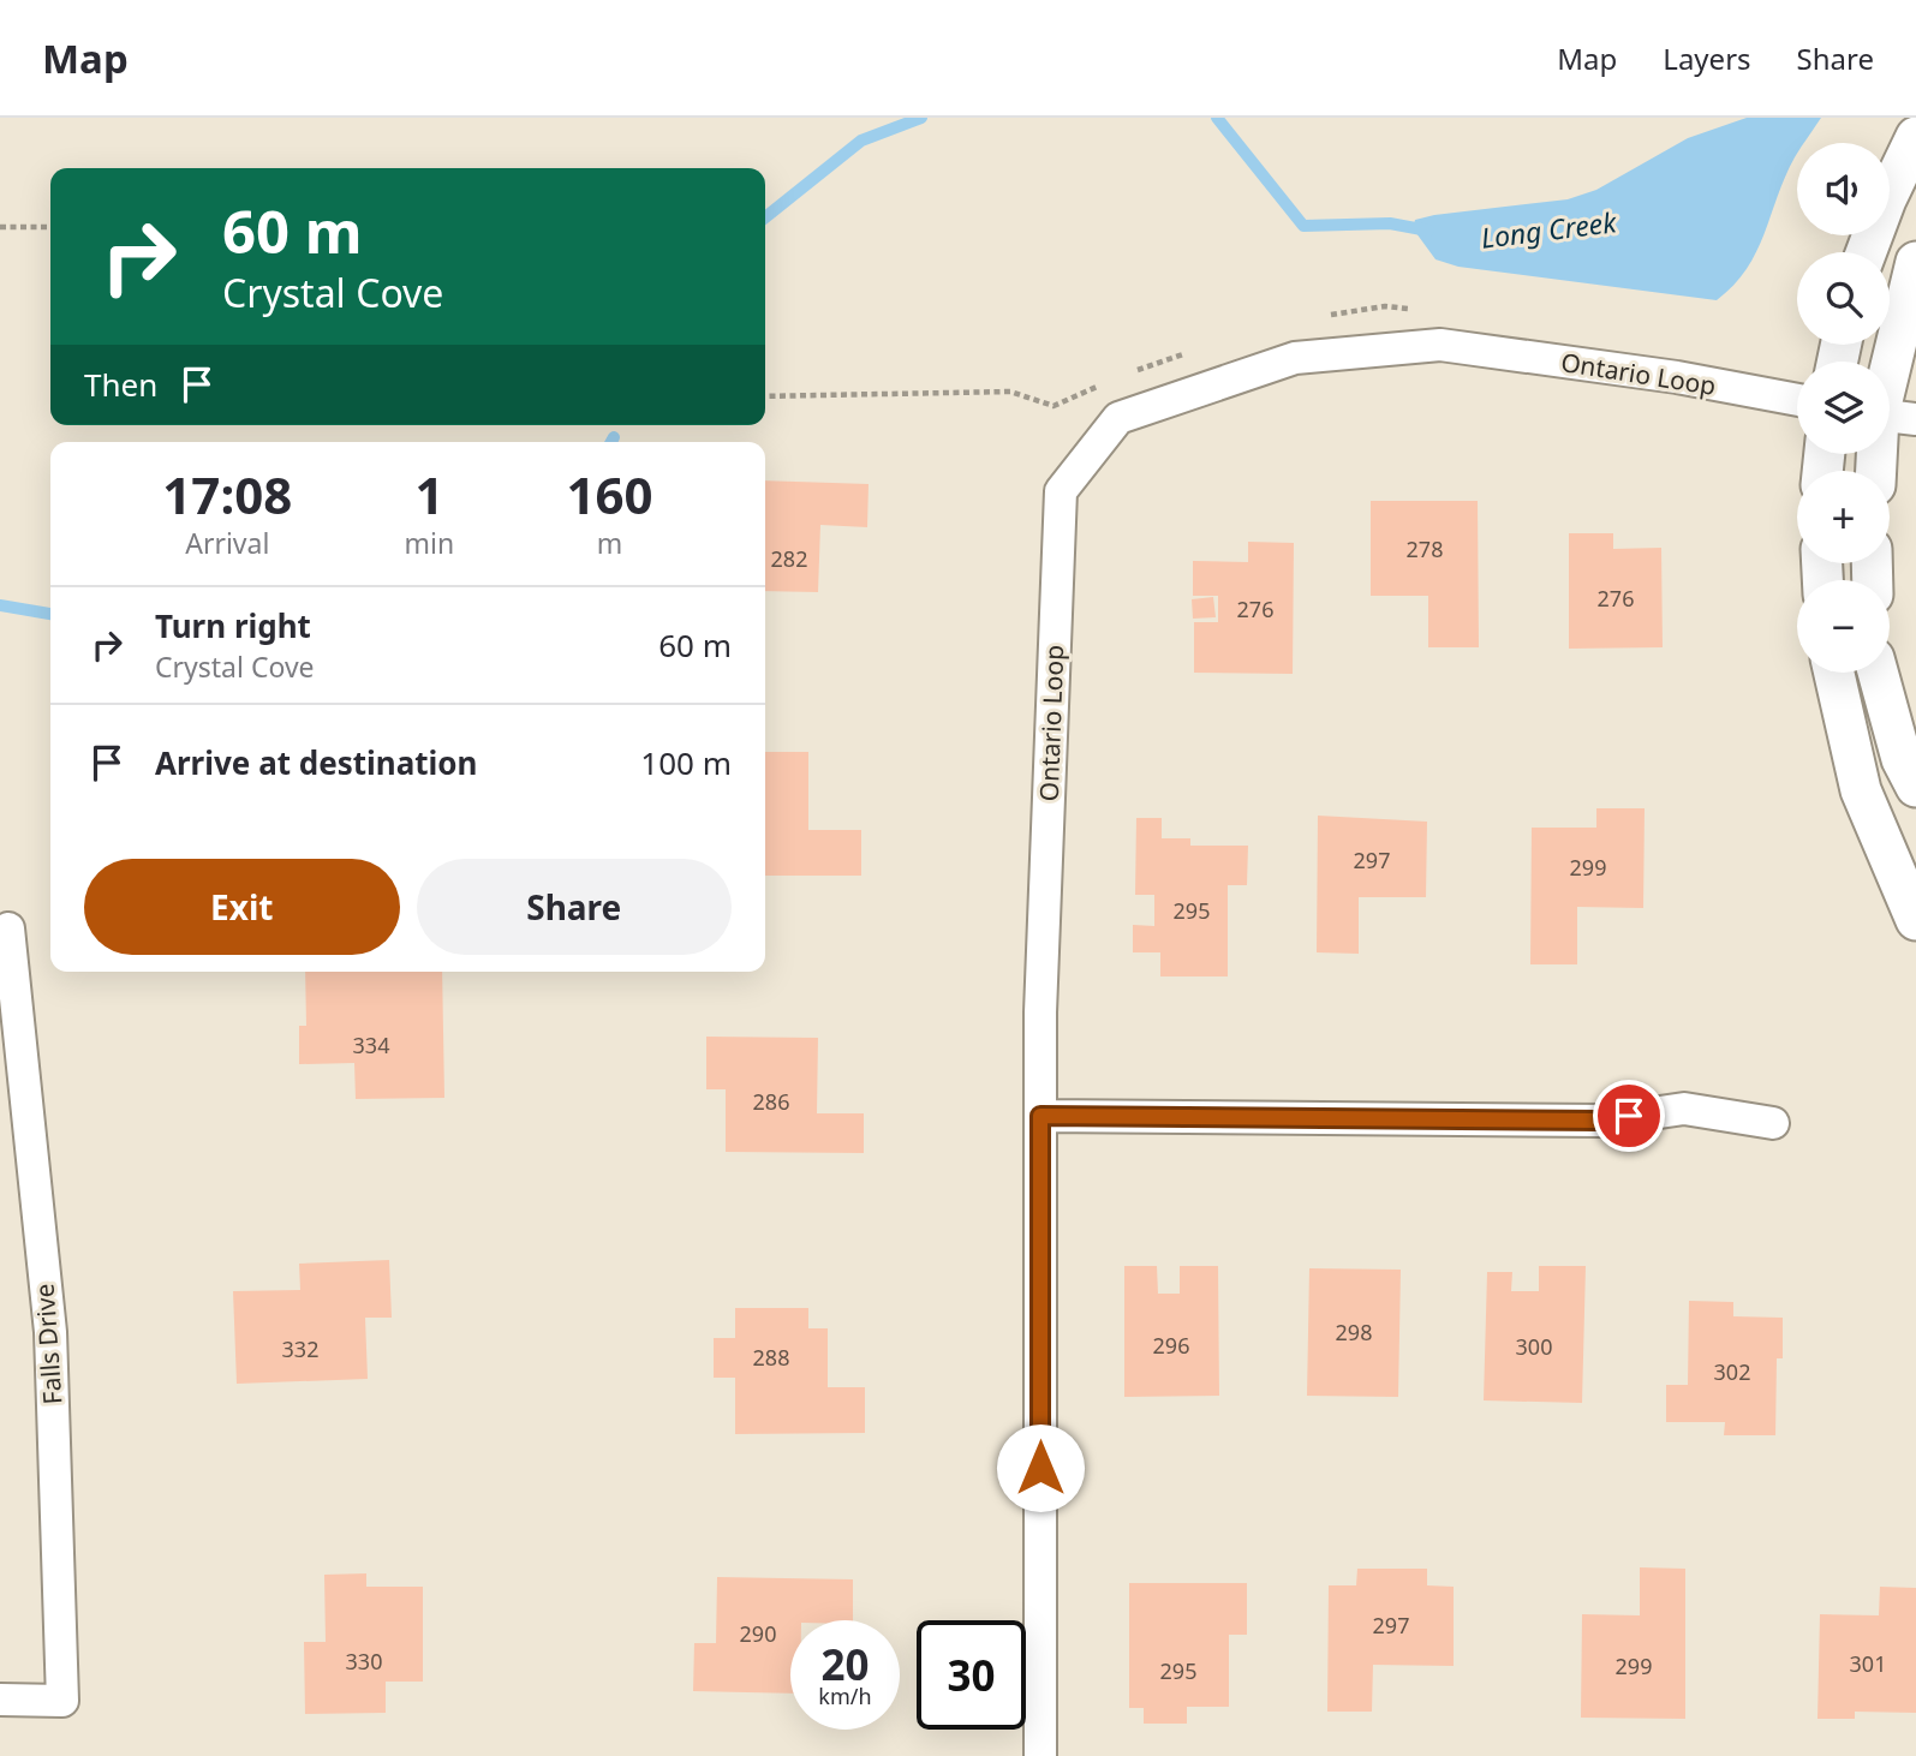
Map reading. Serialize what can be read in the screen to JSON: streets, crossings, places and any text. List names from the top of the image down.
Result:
{
  "streets": {
    "street": ["Ontario Loop", "Falls Drive"]
  },
  "water": ["Long Creek"],
  "house_numbers": [
    "278",
    "282",
    "276",
    "276",
    "297",
    "299",
    "295",
    "334",
    "286",
    "298",
    "296",
    "300",
    "332",
    "288",
    "302",
    "297",
    "290",
    "330",
    "301",
    "299",
    "295"
  ],
  "page": {
    "header": "Map",
    "nav": ["Map", "Layers", "Share"],
    "map_buttons": ["+", "−"],
    "turn": ["60 m", "Crystal Cove"],
    "then": "Then",
    "eta": [
      "17:08",
      "Arrival",
      "1",
      "min",
      "160",
      "m"
    ],
    "list": [
      {
        "name": "Turn right",
        "note": "Crystal Cove",
        "value": "60 m"
      },
      {
        "name": "Arrive at destination",
        "value": "100 m"
      }
    ],
    "buttons": ["Exit", "Share"],
    "speed": "20 km/h",
    "limit": "30"
  }
}
